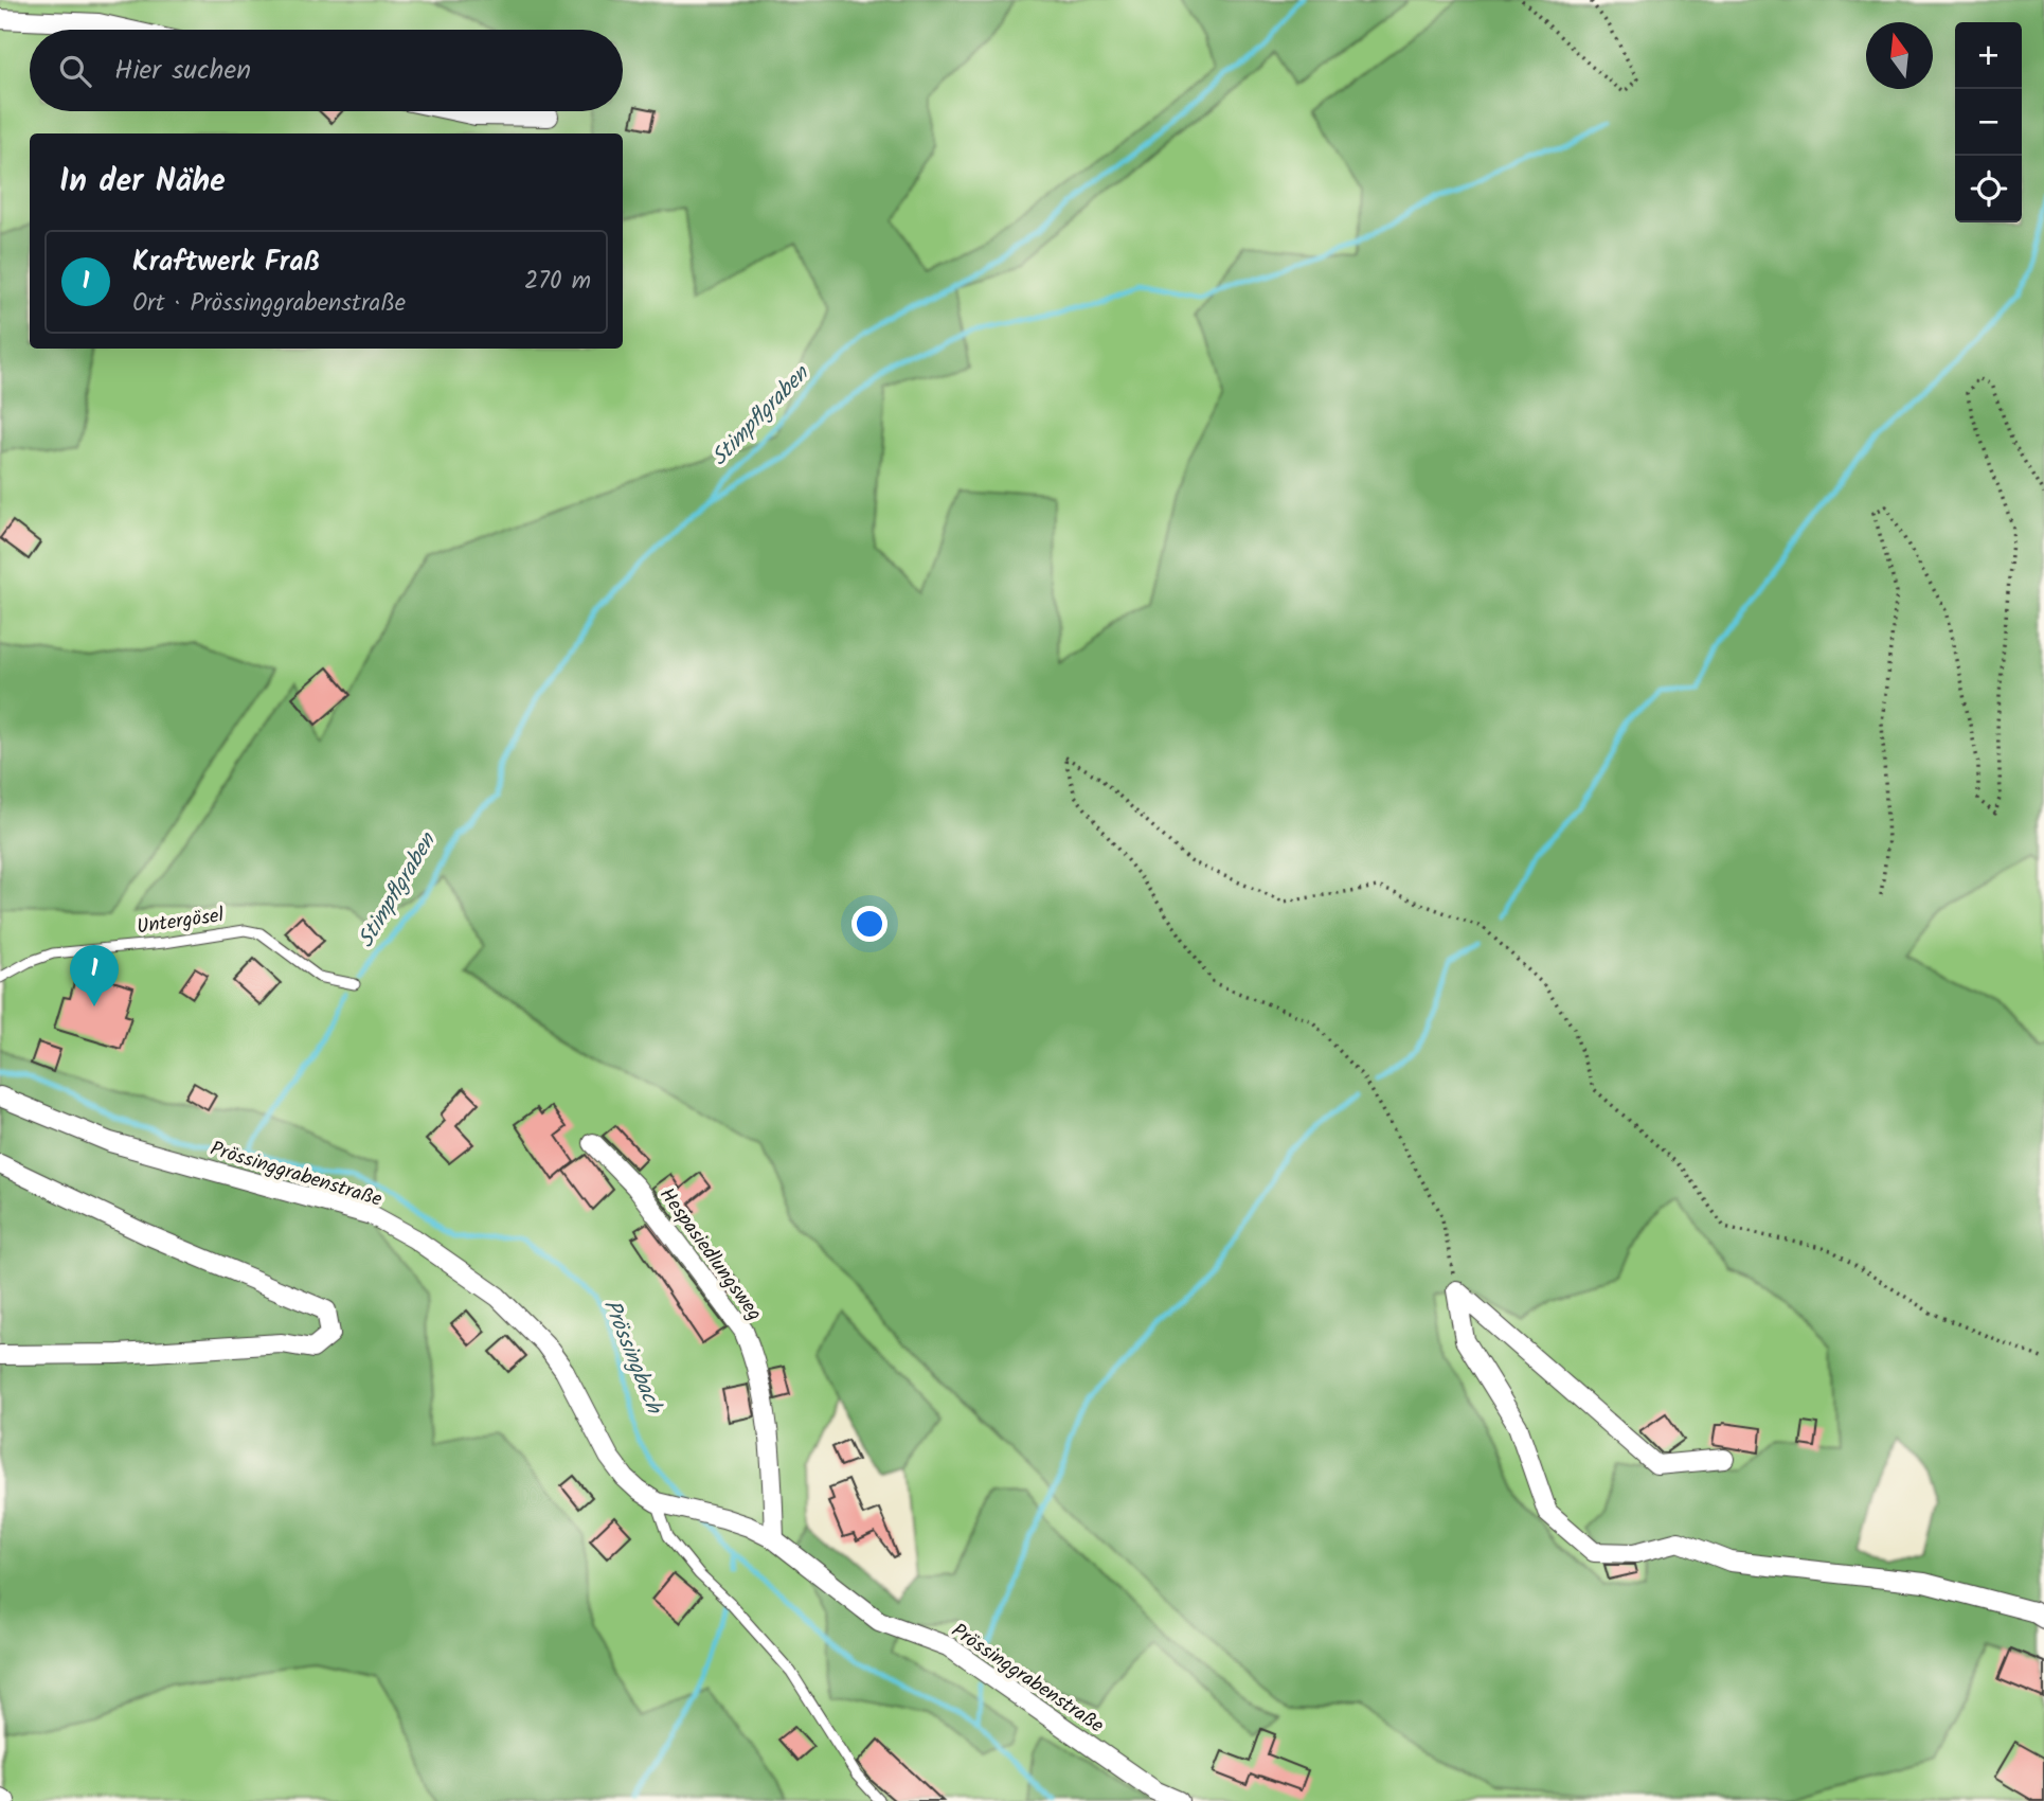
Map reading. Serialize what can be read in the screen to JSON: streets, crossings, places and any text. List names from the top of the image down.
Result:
{
  "streets": {
    "street": ["Prössinggrabenstraße", "Hespasiedlungsweg"],
    "lane": ["Untergösel"]
  },
  "crossings": [
    ["Prössinggrabenstraße", "Hespasiedlungsweg"]
  ],
  "water": ["Stimpflgraben", "Prössingbach"],
  "north": "top",
  "page": {
    "map_buttons": ["+", "−"],
    "search": "Hier suchen",
    "heading": "In der Nähe",
    "list": [
      {
        "mark": "1",
        "name": "Kraftwerk Fraß",
        "note": "Ort · Prössinggrabenstraße",
        "value": "270 m"
      }
    ],
    "pins": "1"
  }
}
